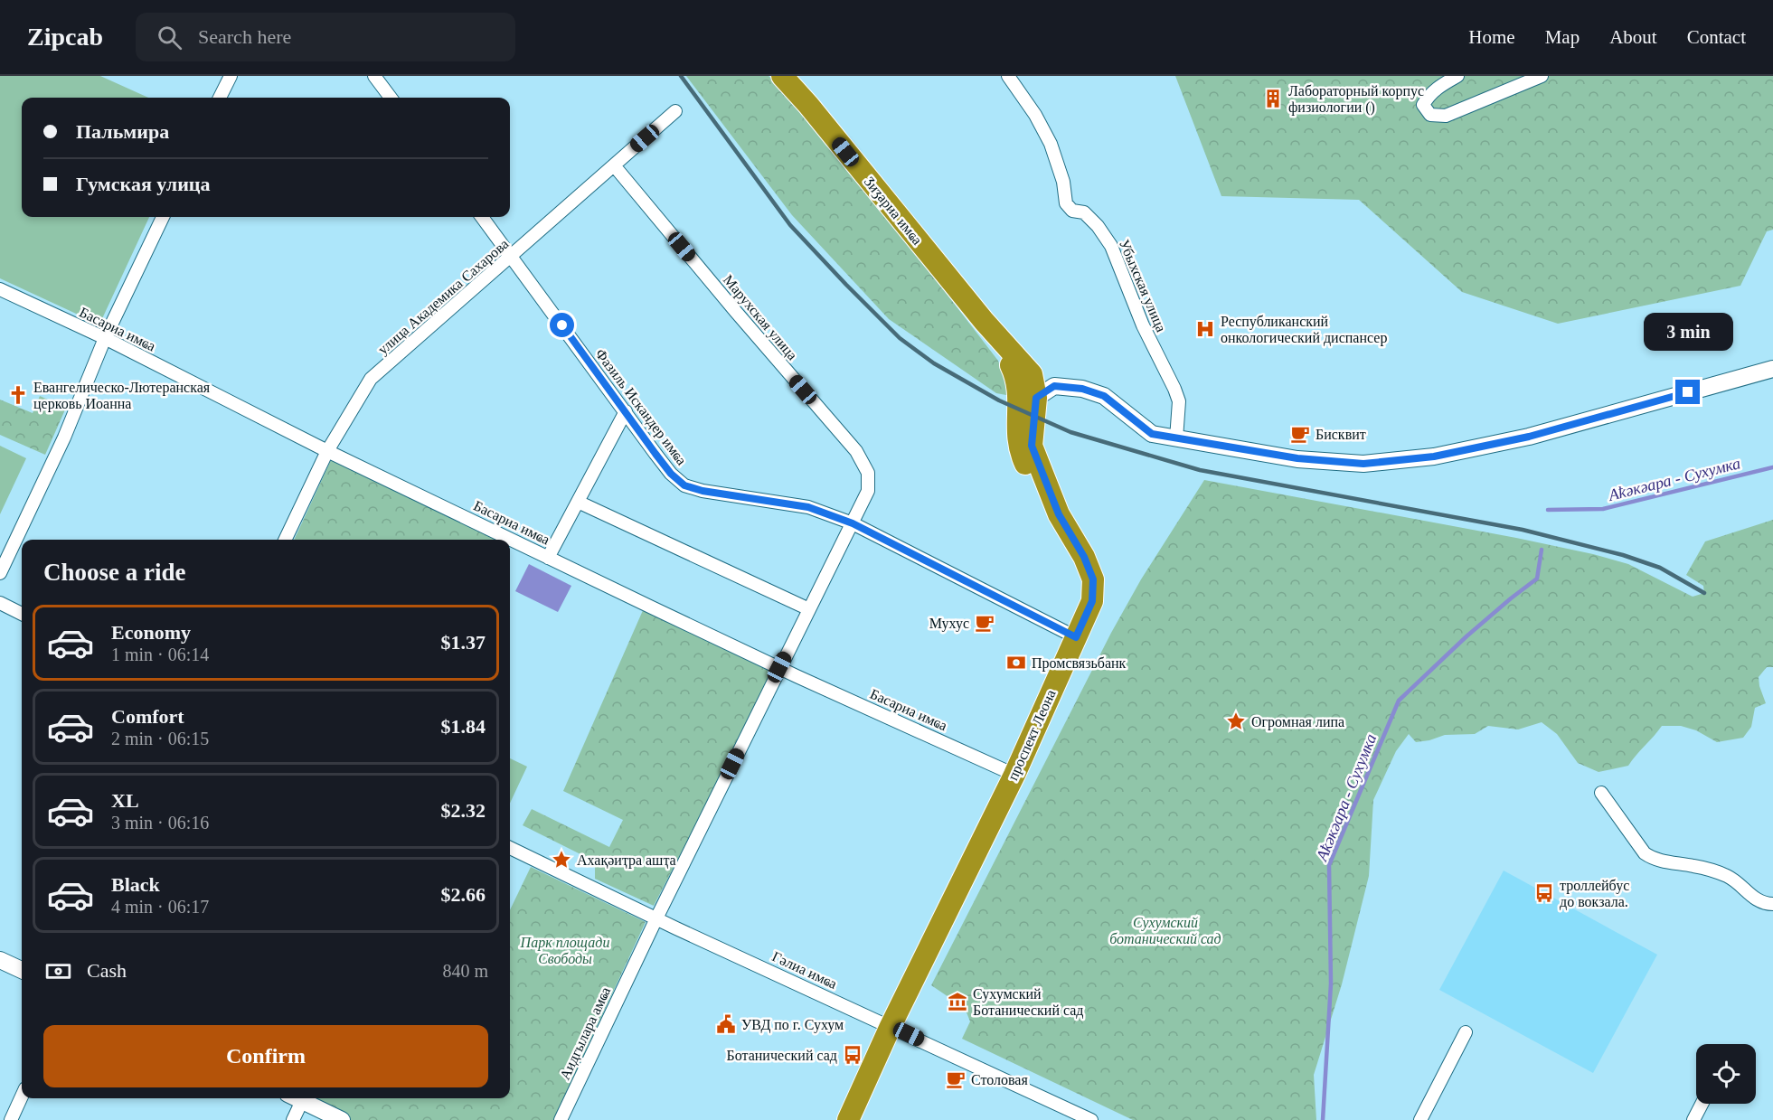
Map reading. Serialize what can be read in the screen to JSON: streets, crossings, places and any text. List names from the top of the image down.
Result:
{
  "streets": {
    "highway": ["Ӡиӡариа имҩа", "проспект Леона"],
    "street": [
      "Убыхская улица",
      "улица Академика Сахарова",
      "Марухская улица",
      "Басариа имҩа",
      "Фазиль Искандер имҩа",
      "Гәлиа имҩа",
      "Аидгылара амҩа"
    ]
  },
  "crossings": [
    ["улица Академика Сахарова", "Марухская улица"],
    ["улица Академика Сахарова", "Басариа имҩа"],
    ["улица Академика Сахарова", "Фазиль Искандер имҩа"],
    ["Марухская улица", "Фазиль Искандер имҩа"],
    ["Марухская улица", "Аидгылара амҩа"],
    ["Басариа имҩа", "проспект Леона"],
    ["Басариа имҩа", "Аидгылара амҩа"],
    ["Фазиль Искандер имҩа", "проспект Леона"],
    ["проспект Леона", "Гәлиа имҩа"],
    ["Гәлиа имҩа", "Аидгылара амҩа"]
  ],
  "water": ["Аҟәкәара - Сухумка"],
  "parks": ["Сухумский ботанический сад", "Парк площади Свободы"],
  "places": {
    "building": ["Лабораторный корпус физиологии ()"],
    "hospital": ["Республиканский онкологический диспансер"],
    "church": ["Евангелическо-Лютеранская церковь Иоанна"],
    "cafe": ["Бисквит", "Мухус", "Столовая"],
    "bank": ["Промсвязьбанк"],
    "place": ["Огромная липа", "Ахақәиҭра ашҭа"],
    "bus stop": ["троллейбус до вокзала.", "Ботанический сад"],
    "museum": ["Сухумский Ботанический сад"],
    "public building": ["УВД по г. Сухум"]
  },
  "page": {
    "header": "Zipcab",
    "search": "Search here",
    "nav": [
      "Home",
      "Map",
      "About",
      "Contact"
    ],
    "banner": ["Пальмира", "Гумская улица"],
    "bubble": "3 min",
    "heading": "Choose a ride",
    "list": [
      {
        "name": "Economy",
        "note": "1 min · 06:14",
        "value": "$1.37"
      },
      {
        "name": "Comfort",
        "note": "2 min · 06:15",
        "value": "$1.84"
      },
      {
        "name": "XL",
        "note": "3 min · 06:16",
        "value": "$2.32"
      },
      {
        "name": "Black",
        "note": "4 min · 06:17",
        "value": "$2.66"
      }
    ],
    "pay": ["Cash", "840 m"],
    "buttons": "Confirm"
  }
}
